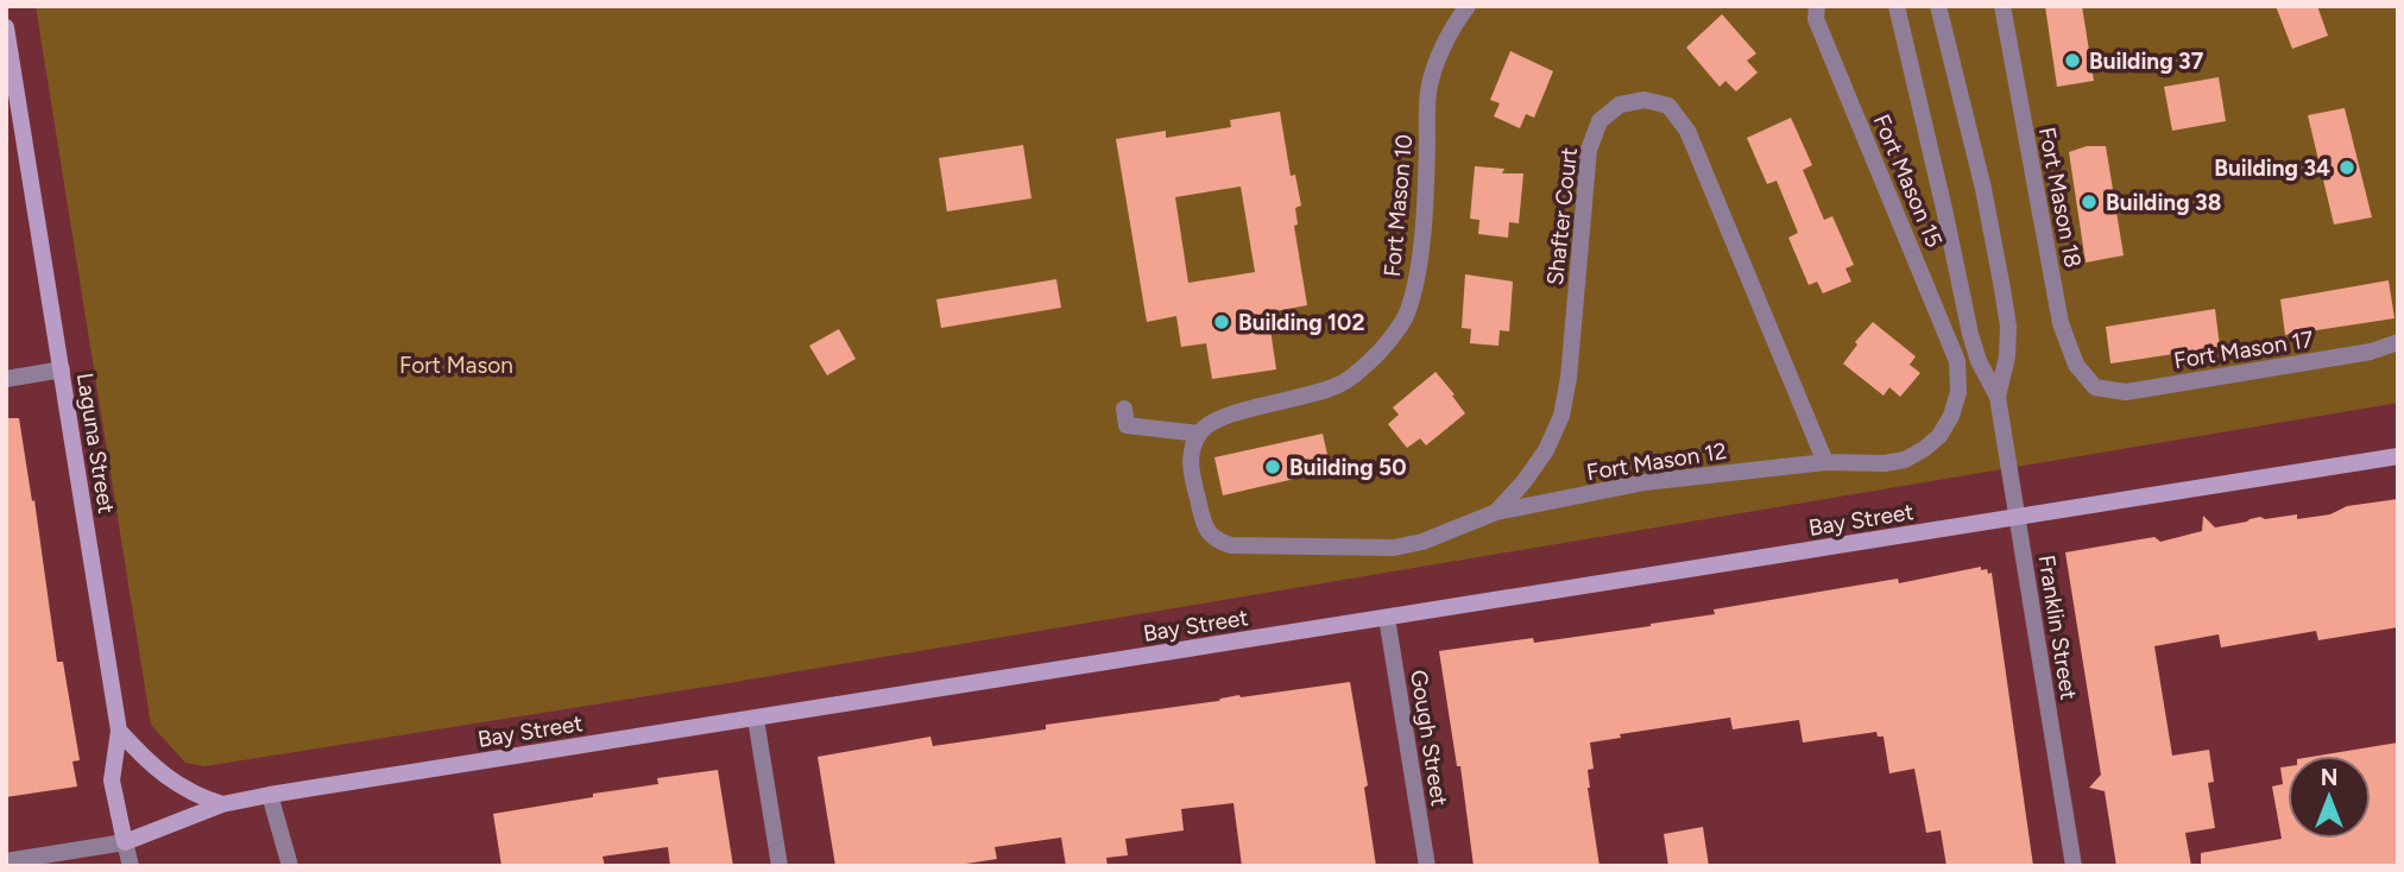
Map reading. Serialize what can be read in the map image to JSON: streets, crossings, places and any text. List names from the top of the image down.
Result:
{
  "streets": {
    "main road": ["Laguna Street", "Bay Street"],
    "street": [
      "Fort Mason 15",
      "Fort Mason 18",
      "Fort Mason 10",
      "Shafter Court",
      "Fort Mason 17",
      "Fort Mason 12",
      "Franklin Street",
      "Gough Street"
    ]
  },
  "crossings": [
    ["Fort Mason 15", "Fort Mason 12"],
    ["Fort Mason 18", "Fort Mason 17"],
    ["Shafter Court", "Fort Mason 12"],
    ["Laguna Street", "Bay Street"],
    ["Bay Street", "Franklin Street"],
    ["Bay Street", "Gough Street"]
  ],
  "parks": ["Fort Mason"],
  "places": [
    "Building 37",
    "Building 34",
    "Building 38",
    "Building 102",
    "Building 50"
  ],
  "north": "top"
}
